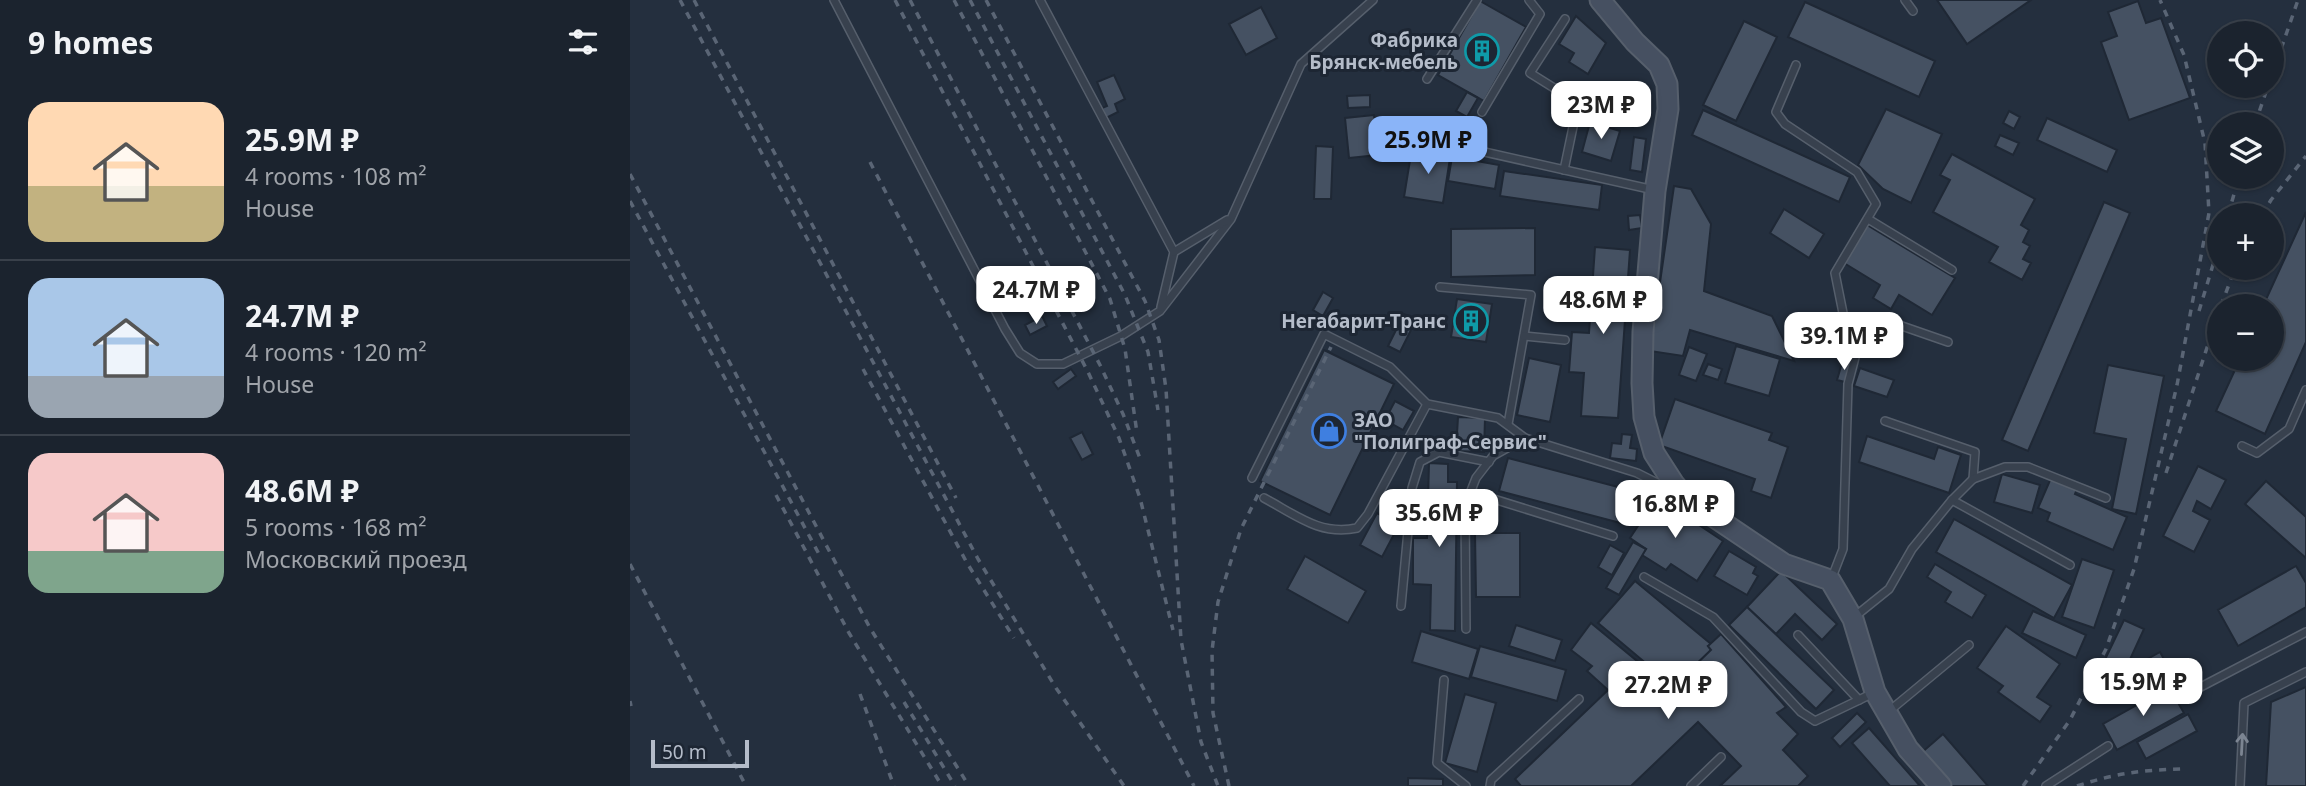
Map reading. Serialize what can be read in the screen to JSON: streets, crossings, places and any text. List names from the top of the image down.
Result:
{
  "places": {
    "building": ["Фабрика Брянск-мебель", "Негабарит-Транс"],
    "shop": ["ЗАО \"Полиграф-Сервис\""]
  },
  "scale_bar": "50 m",
  "page": {
    "heading": "9 homes",
    "map_buttons": ["+", "−"],
    "price": [
      "23M ₽",
      "25.9M ₽",
      "24.7M ₽",
      "48.6M ₽",
      "39.1M ₽",
      "16.8M ₽",
      "35.6M ₽",
      "15.9M ₽",
      "27.2M ₽"
    ],
    "list": [
      {
        "name": "25.9M ₽",
        "note": "4 rooms · 108 m² · House"
      },
      {
        "name": "24.7M ₽",
        "note": "4 rooms · 120 m² · House"
      },
      {
        "name": "48.6M ₽",
        "note": "5 rooms · 168 m² · Московский проезд"
      }
    ],
    "scale": "50 m"
  }
}
